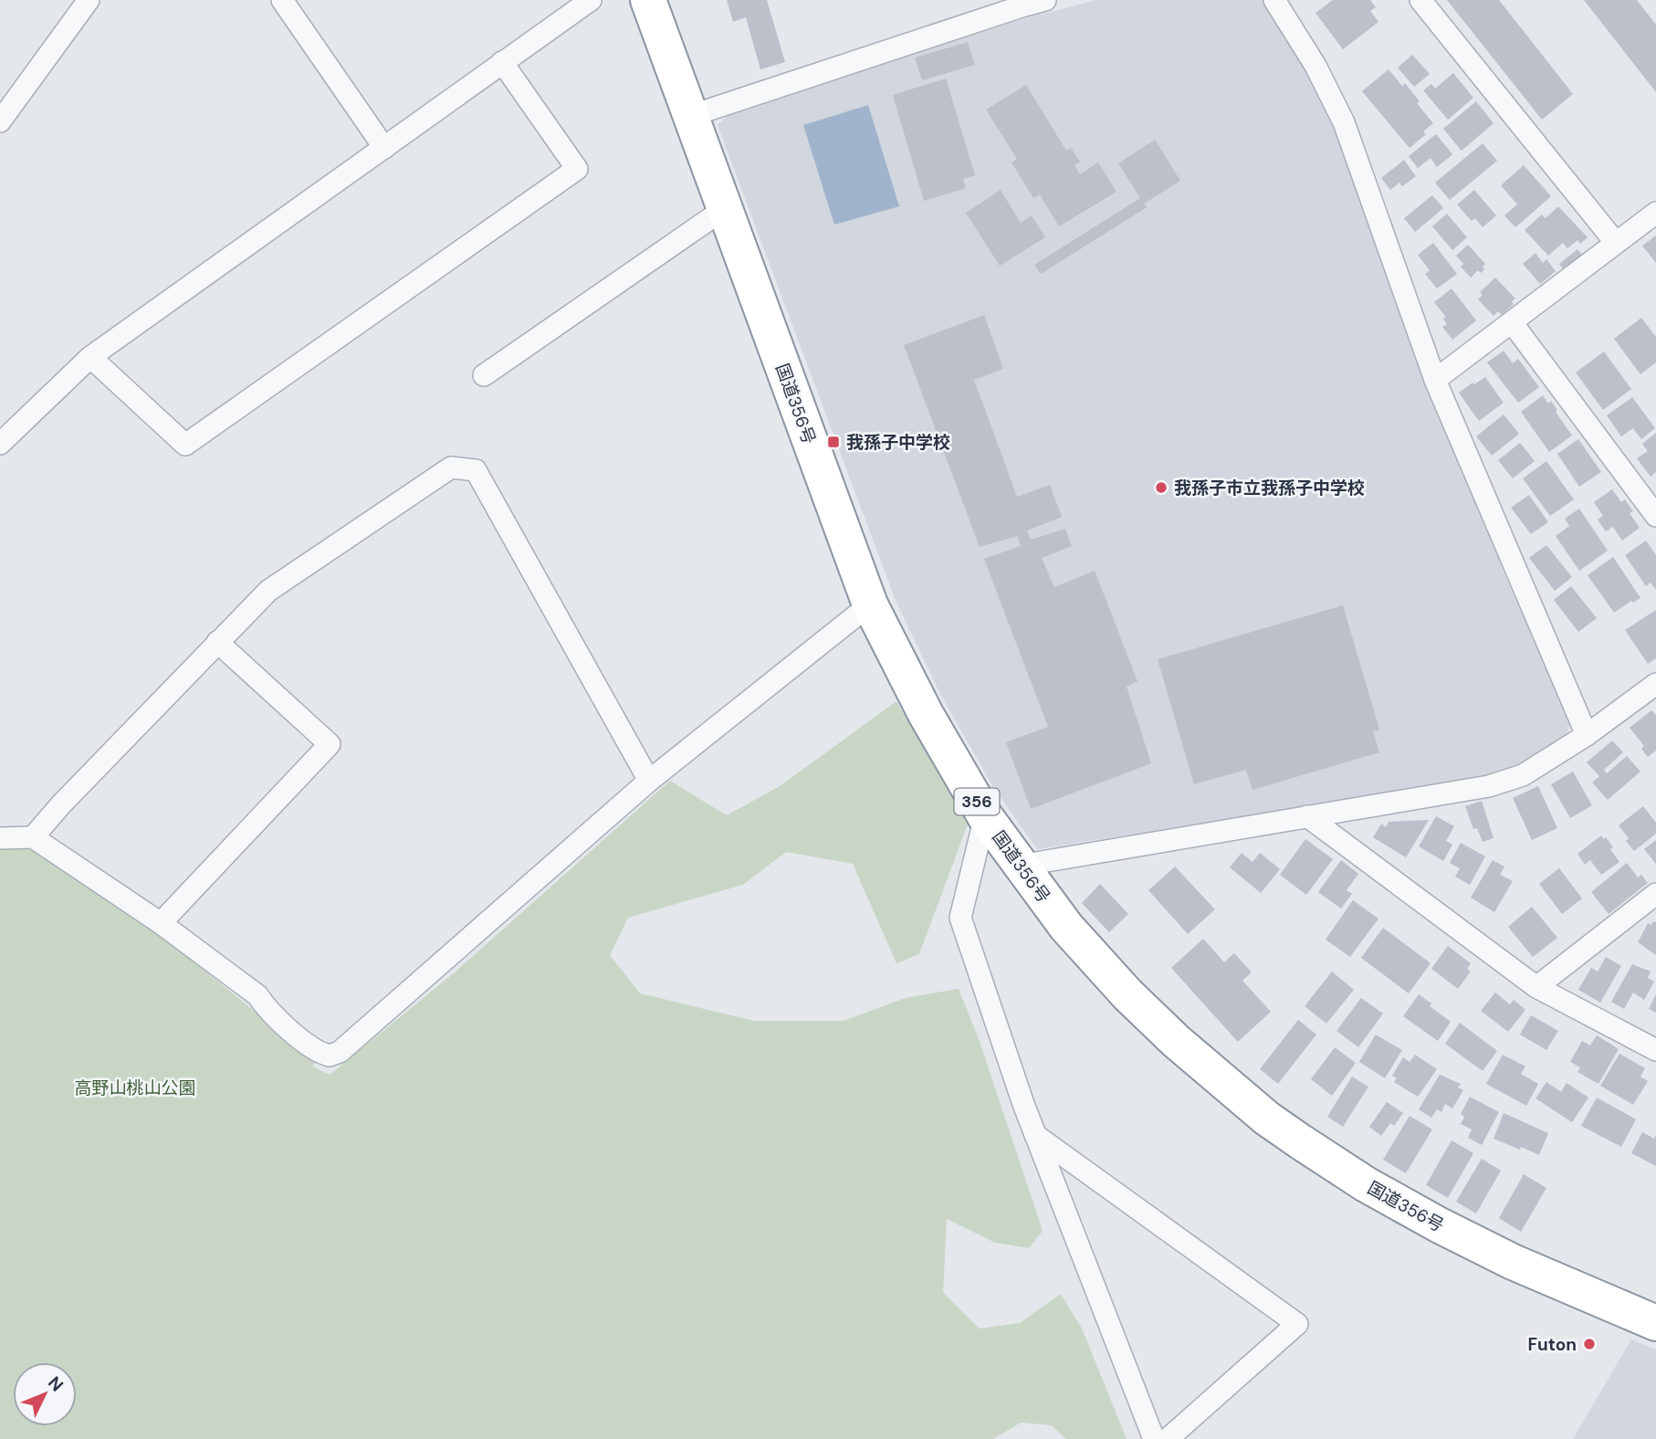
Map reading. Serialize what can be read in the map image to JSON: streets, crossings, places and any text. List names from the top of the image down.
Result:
{
  "streets": {
    "highway": ["国道356号", "356"]
  },
  "parks": ["高野山桃山公園"],
  "places": {
    "transit": ["我孫子中学校"],
    "other": ["我孫子市立我孫子中学校", "Futon"]
  },
  "north": "top right"
}
